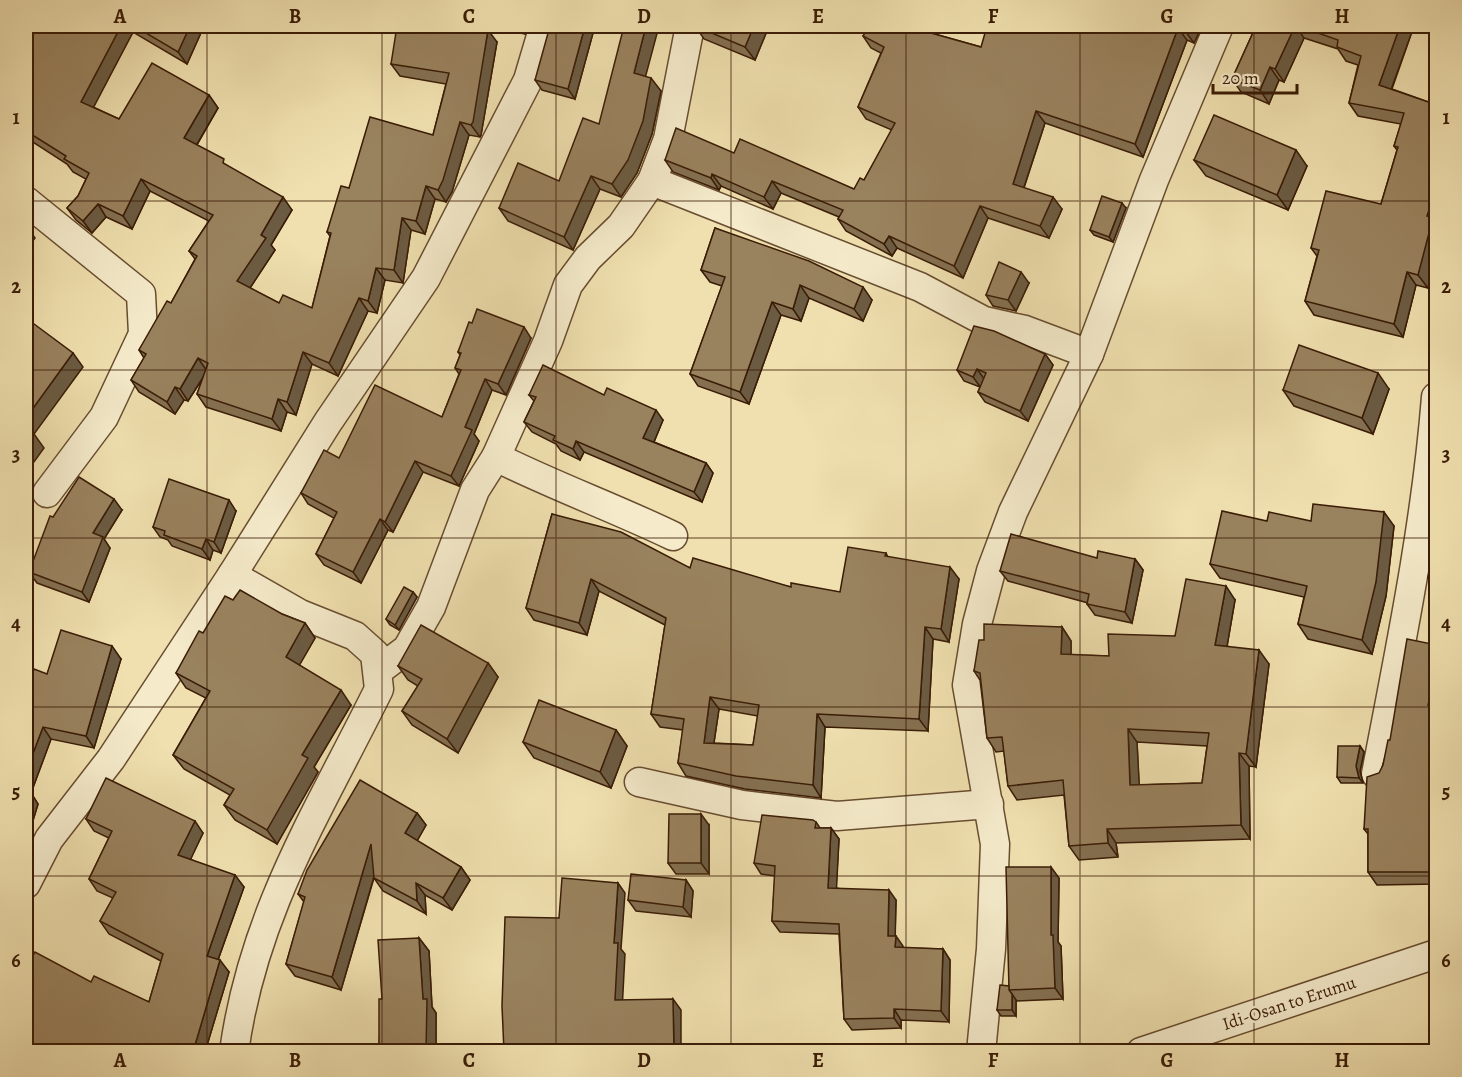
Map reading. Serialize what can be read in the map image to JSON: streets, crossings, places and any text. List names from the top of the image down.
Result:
{
  "streets": {
    "street": ["Idi-Osan to Erumu"]
  },
  "scale_bar": "20 m",
  "grid": {
    "columns": [
      "A",
      "B",
      "C",
      "D",
      "E",
      "F",
      "G",
      "H"
    ],
    "rows": [
      "1",
      "2",
      "3",
      "4",
      "5",
      "6"
    ]
  }
}
